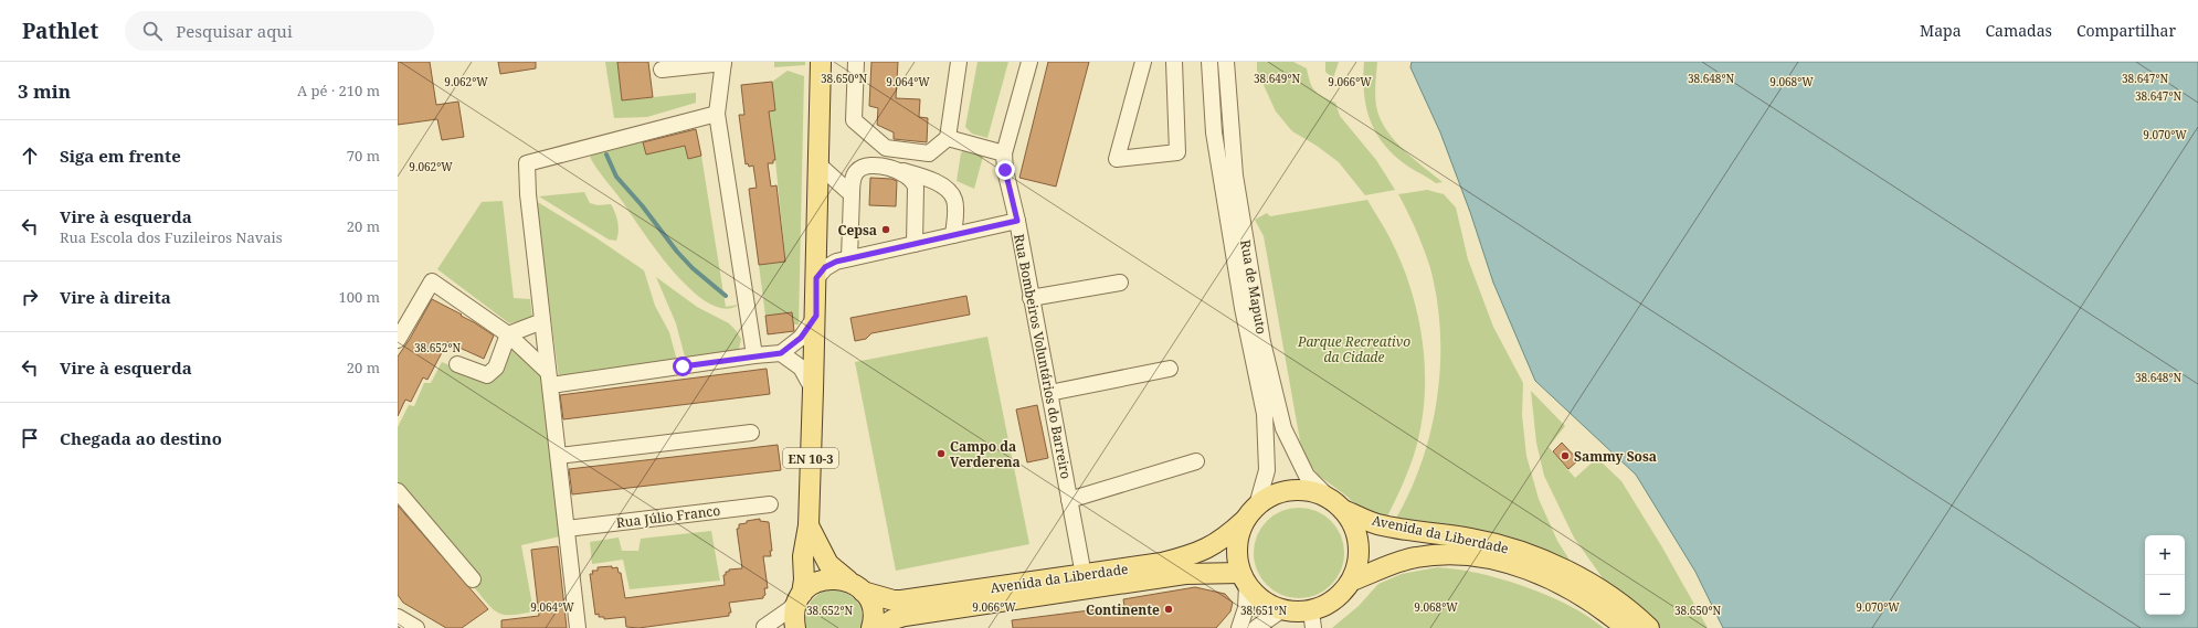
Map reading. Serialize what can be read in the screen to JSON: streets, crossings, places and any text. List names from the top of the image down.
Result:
{
  "streets": {
    "main road": ["EN 10-3", "Avenida da Liberdade"],
    "street": ["Rua de Maputo", "Rua Bombeiros Voluntários do Barreiro", "Rua Júlio Franco"]
  },
  "crossings": [
    ["Rua de Maputo", "Avenida da Liberdade"],
    ["Rua Bombeiros Voluntários do Barreiro", "Avenida da Liberdade"],
    ["EN 10-3", "Avenida da Liberdade"]
  ],
  "parks": ["Parque Recreativo da Cidade"],
  "places": [
    "Cepsa",
    "Campo da Verderena",
    "Sammy Sosa",
    "Continente"
  ],
  "page": {
    "header": "Pathlet",
    "search": "Pesquisar aqui",
    "nav": ["Mapa", "Camadas", "Compartilhar"],
    "heading": ["3 min", "A pé · 210 m"],
    "list": [
      ["Siga em frente", "70 m"],
      ["Vire à esquerda", "Rua Escola dos Fuzileiros Navais", "20 m"],
      ["Vire à direita", "100 m"],
      ["Vire à esquerda", "20 m"],
      "Chegada ao destino"
    ],
    "map_buttons": ["+", "−"]
  },
  "coordinates": [
    "38.647°N",
    "38.650°N",
    "38.649°N",
    "38.648°N",
    "9.062°W",
    "9.064°W",
    "9.066°W",
    "9.068°W",
    "9.070°W",
    "38.652°N",
    "38.651°N"
  ]
}
